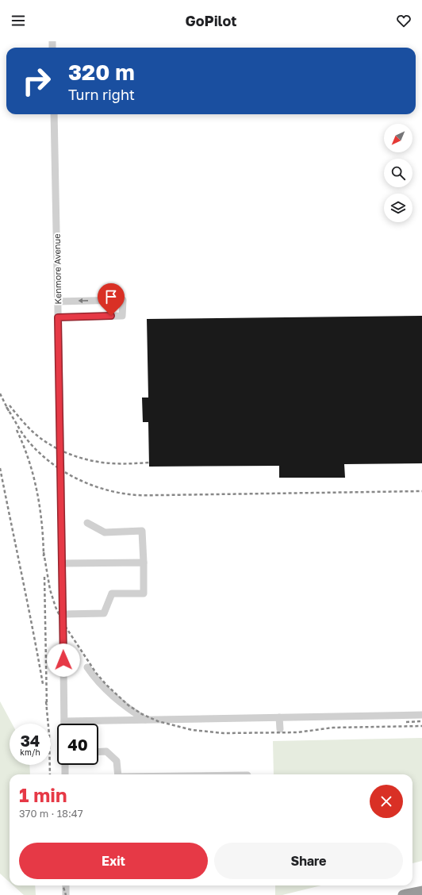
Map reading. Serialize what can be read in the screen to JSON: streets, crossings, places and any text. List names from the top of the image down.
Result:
{
  "streets": {
    "street": ["Kenmore Avenue"]
  },
  "north": "bottom left",
  "page": {
    "header": "GoPilot",
    "turn": ["320 m", "Turn right"],
    "speed": "34 km/h",
    "limit": "40",
    "heading": ["1 min", "370 m · 18:47"],
    "buttons": ["Exit", "Share"]
  }
}
